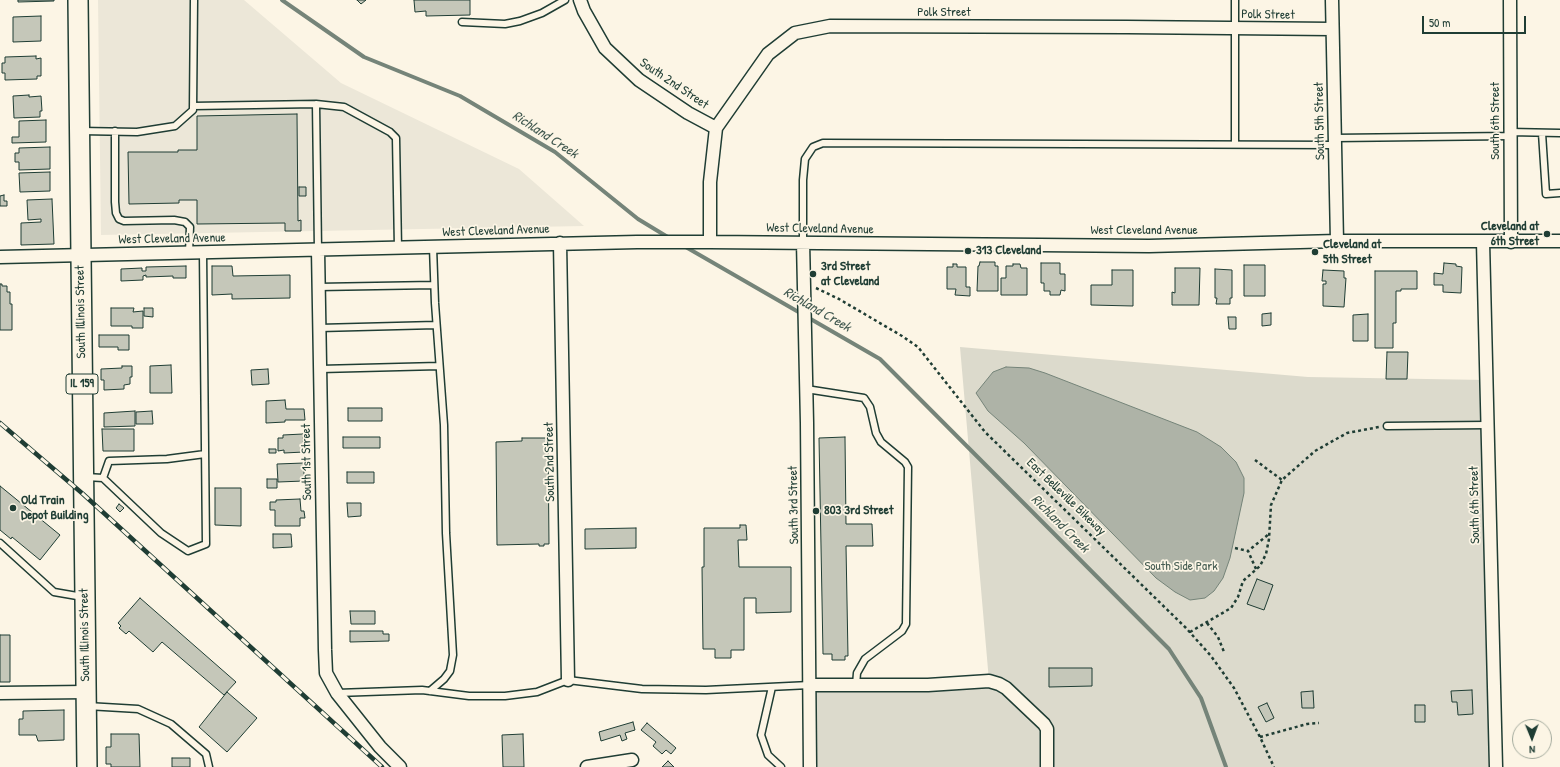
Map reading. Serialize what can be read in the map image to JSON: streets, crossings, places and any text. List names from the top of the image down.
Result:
{
  "streets": {
    "main road": ["South Illinois Street", "IL 159"],
    "street": [
      "Polk Street",
      "South 2nd Street",
      "South 5th Street",
      "South 6th Street",
      "West Cleveland Avenue",
      "South 1st Street",
      "South 3rd Street"
    ],
    "path": ["East Belleville Bikeway"]
  },
  "crossings": [
    ["Polk Street", "South 2nd Street"],
    ["Polk Street", "South 5th Street"],
    ["Polk Street", "West Cleveland Avenue"],
    ["South 2nd Street", "West Cleveland Avenue"],
    ["South 5th Street", "West Cleveland Avenue"],
    ["South 6th Street", "West Cleveland Avenue"],
    ["West Cleveland Avenue", "South Illinois Street"],
    ["West Cleveland Avenue", "South 1st Street"],
    ["West Cleveland Avenue", "South 3rd Street"],
    ["East Belleville Bikeway", "South 3rd Street"]
  ],
  "water": ["Richland Creek"],
  "parks": ["South Side Park"],
  "places": [
    "Cleveland at 6th Street",
    "313 Cleveland",
    "Cleveland at 5th Street",
    "3rd Street at Cleveland",
    "Old Train Depot Building",
    "803 3rd Street"
  ],
  "scale_bar": "50 m",
  "north": "bottom"
}
